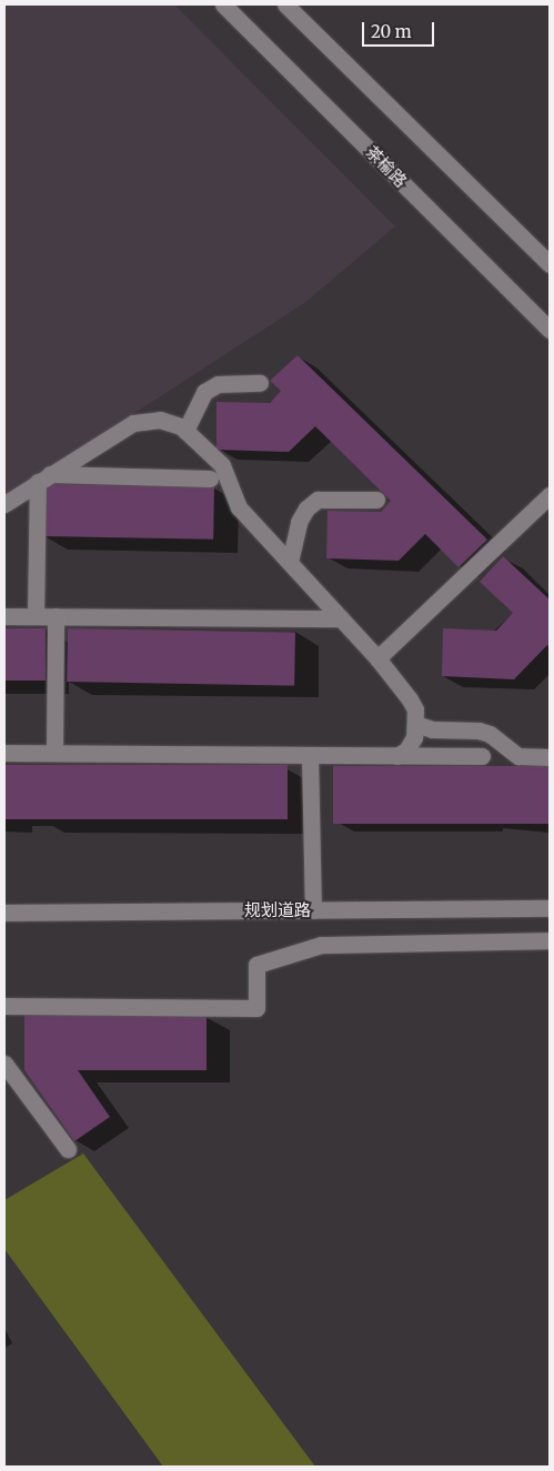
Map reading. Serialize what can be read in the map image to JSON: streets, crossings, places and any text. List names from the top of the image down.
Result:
{
  "streets": {
    "street": ["茶榆路", "规划道路"]
  },
  "scale_bar": "20 m"
}
